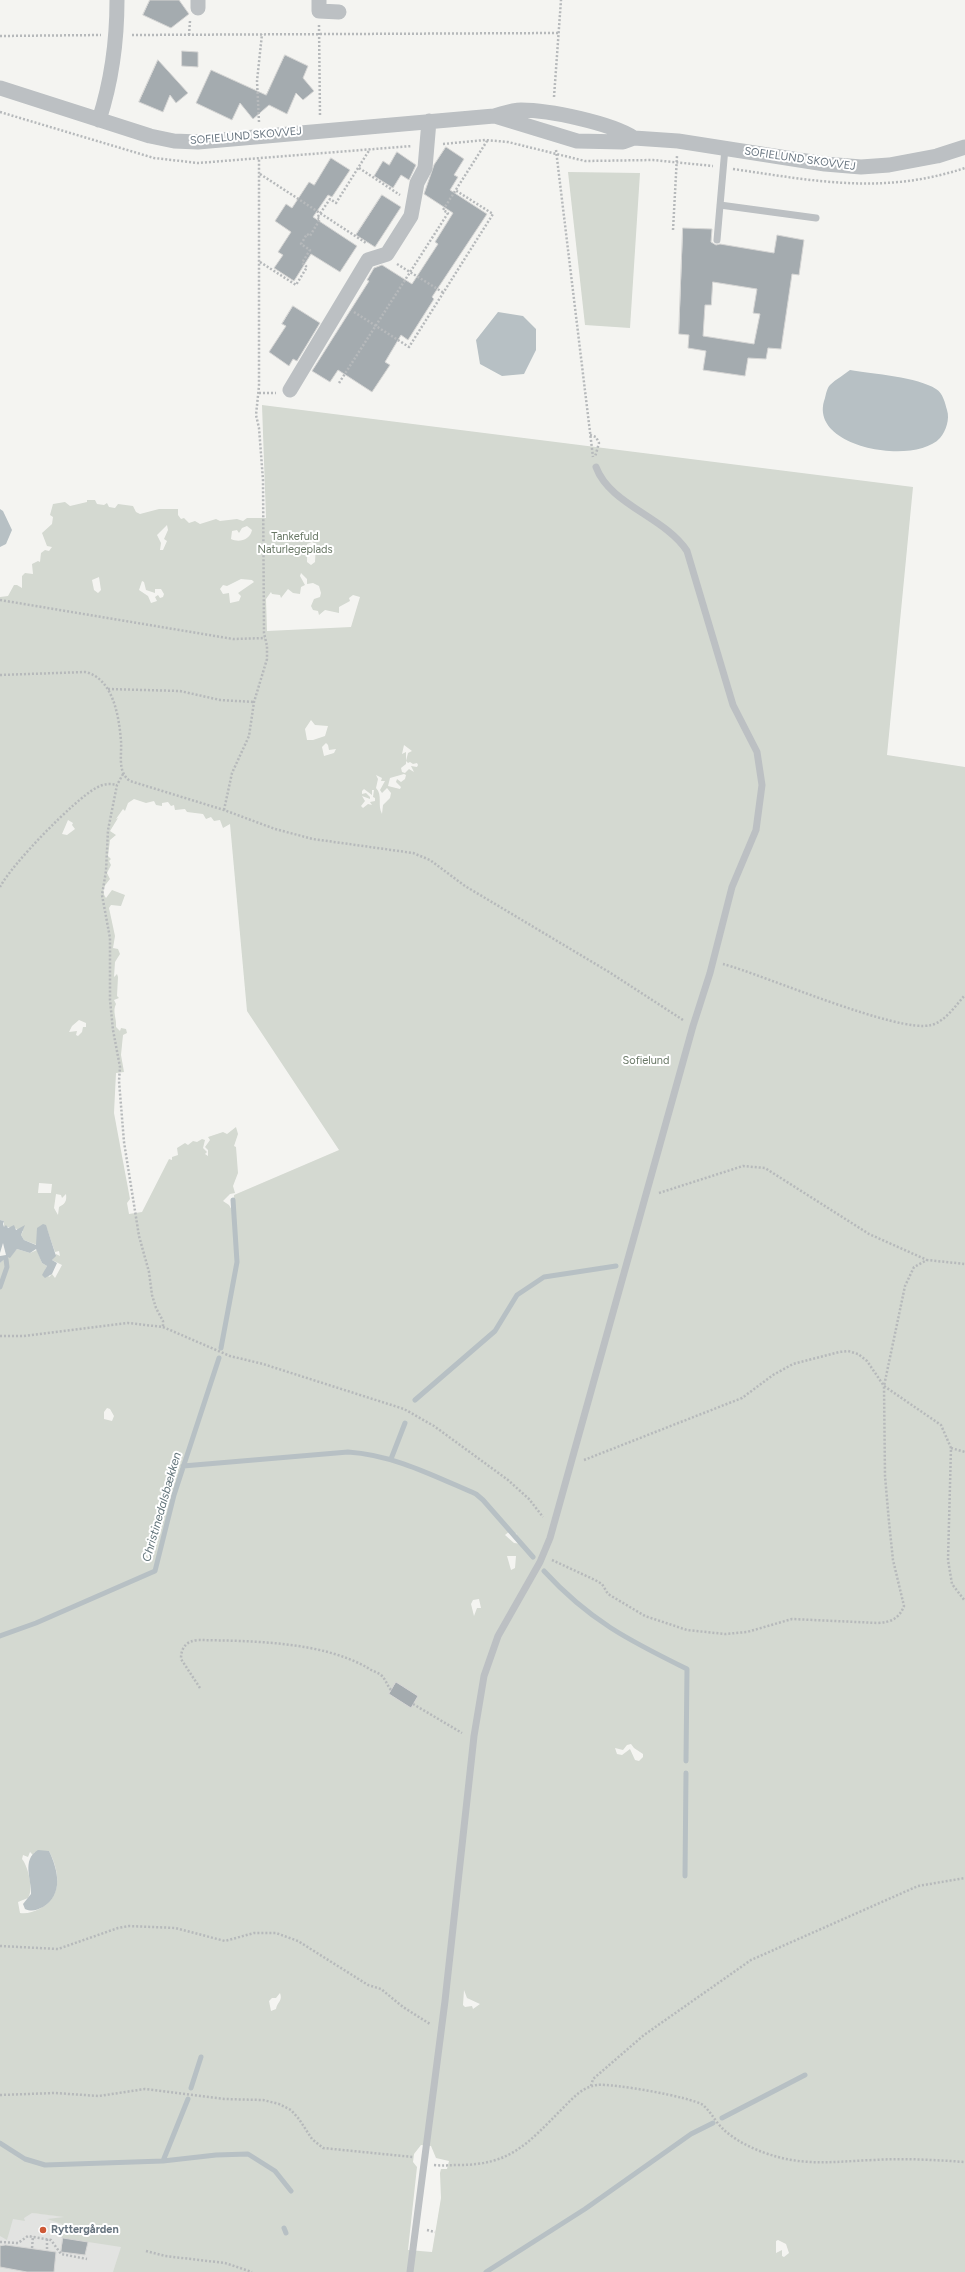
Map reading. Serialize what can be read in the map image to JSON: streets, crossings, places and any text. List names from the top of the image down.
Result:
{
  "streets": {
    "street": ["SOFIELUND SKOVVEJ"]
  },
  "water": ["Christinedalsbækken"],
  "parks": ["Tankefuld Naturlegeplads", "Sofielund"],
  "places": ["Ryttergården"]
}
